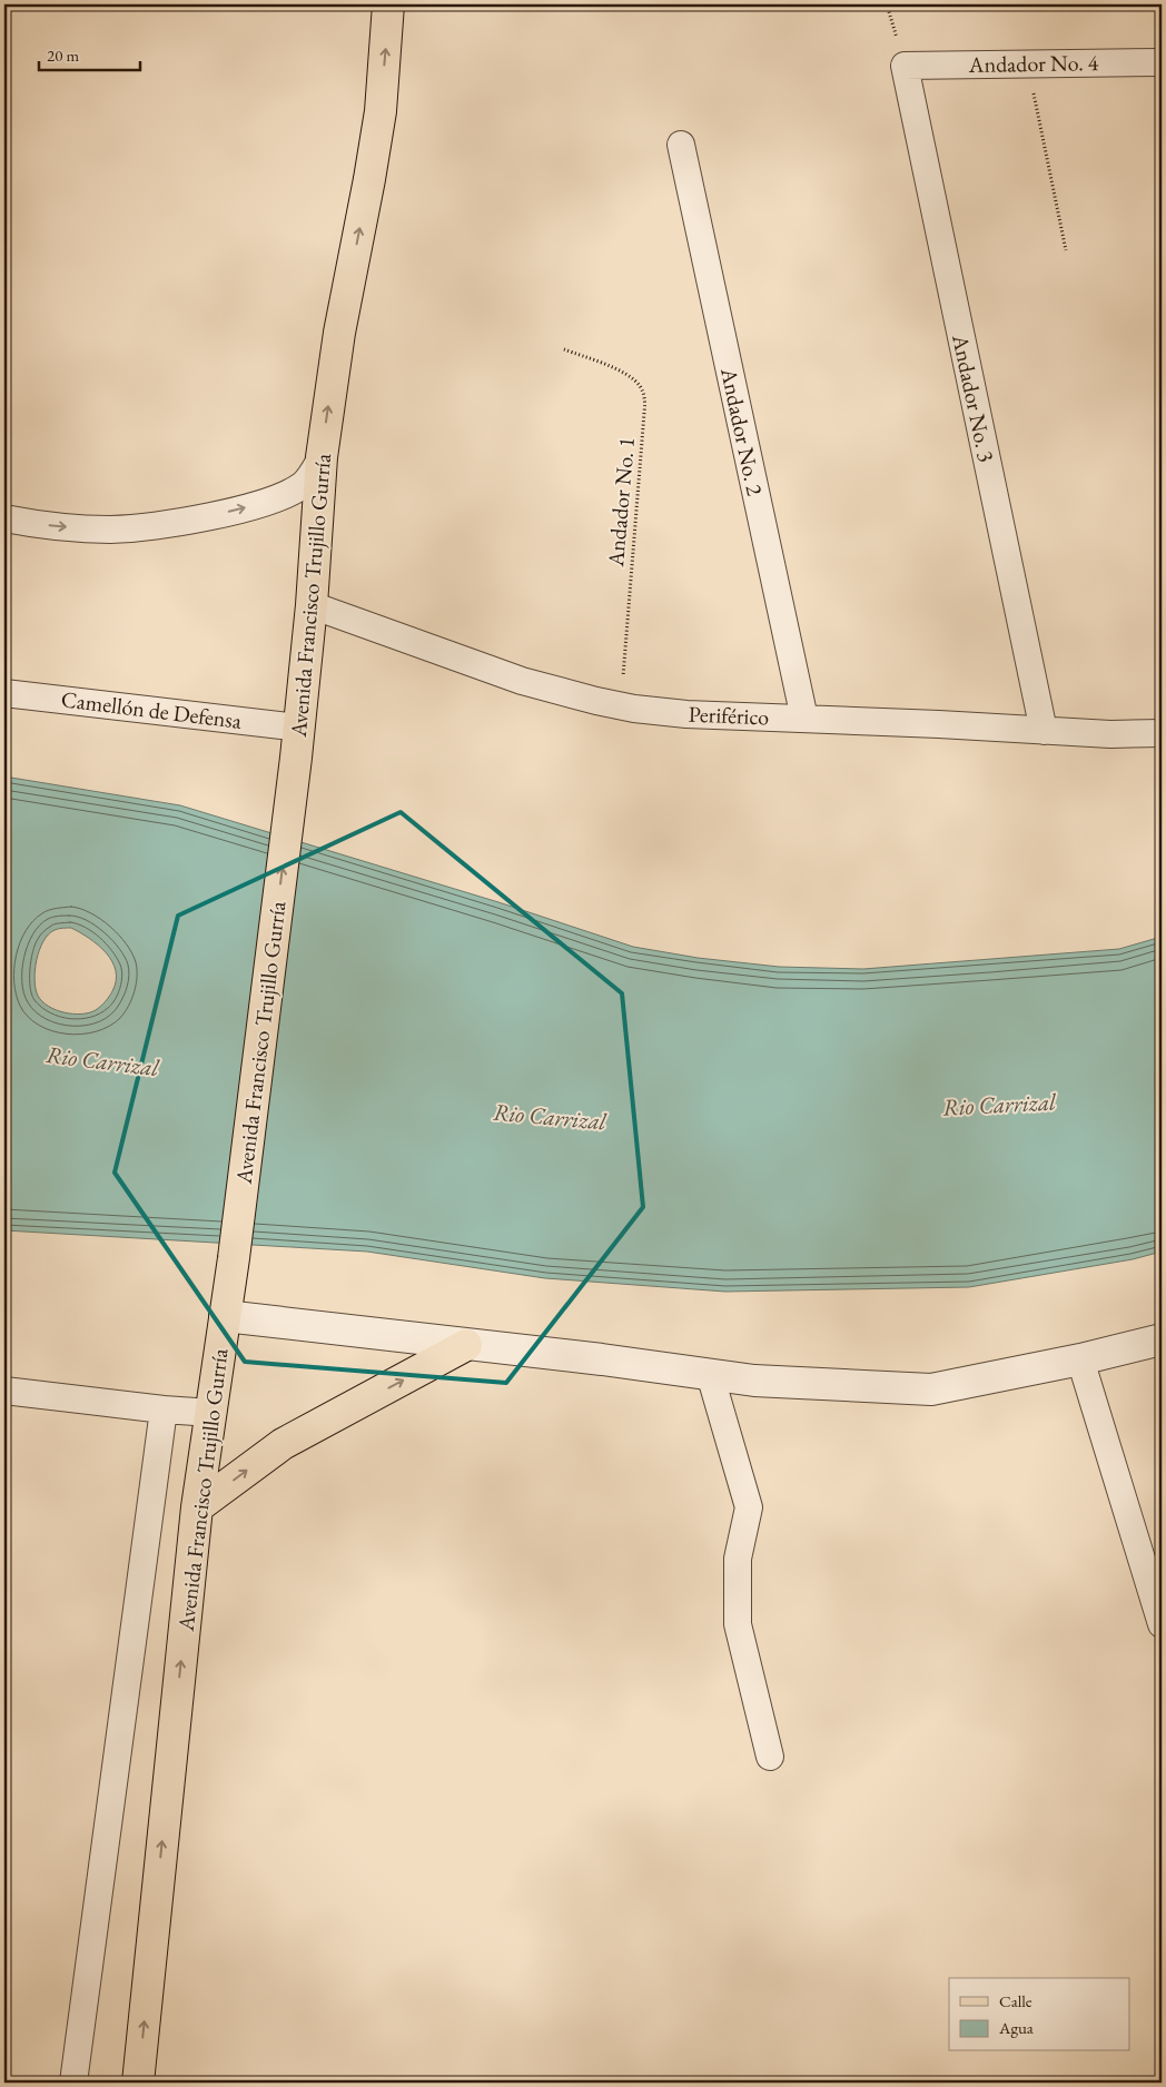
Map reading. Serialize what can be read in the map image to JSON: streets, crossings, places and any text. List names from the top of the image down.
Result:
{
  "streets": {
    "main road": ["Avenida Francisco Trujillo Gurría"],
    "street": [
      "Andador No. 4",
      "Andador No. 3",
      "Andador No. 2",
      "Camellón de Defensa",
      "Periférico"
    ],
    "path": ["Andador No. 1"]
  },
  "crossings": [
    ["Andador No. 4", "Andador No. 3"],
    ["Andador No. 3", "Periférico"],
    ["Andador No. 2", "Periférico"],
    ["Andador No. 1", "Periférico"],
    ["Avenida Francisco Trujillo Gurría", "Camellón de Defensa"],
    ["Avenida Francisco Trujillo Gurría", "Periférico"]
  ],
  "one_way": ["Avenida Francisco Trujillo Gurría"],
  "water": ["Rio Carrizal"],
  "legend": ["Calle", "Agua"],
  "scale_bar": "20 m"
}
